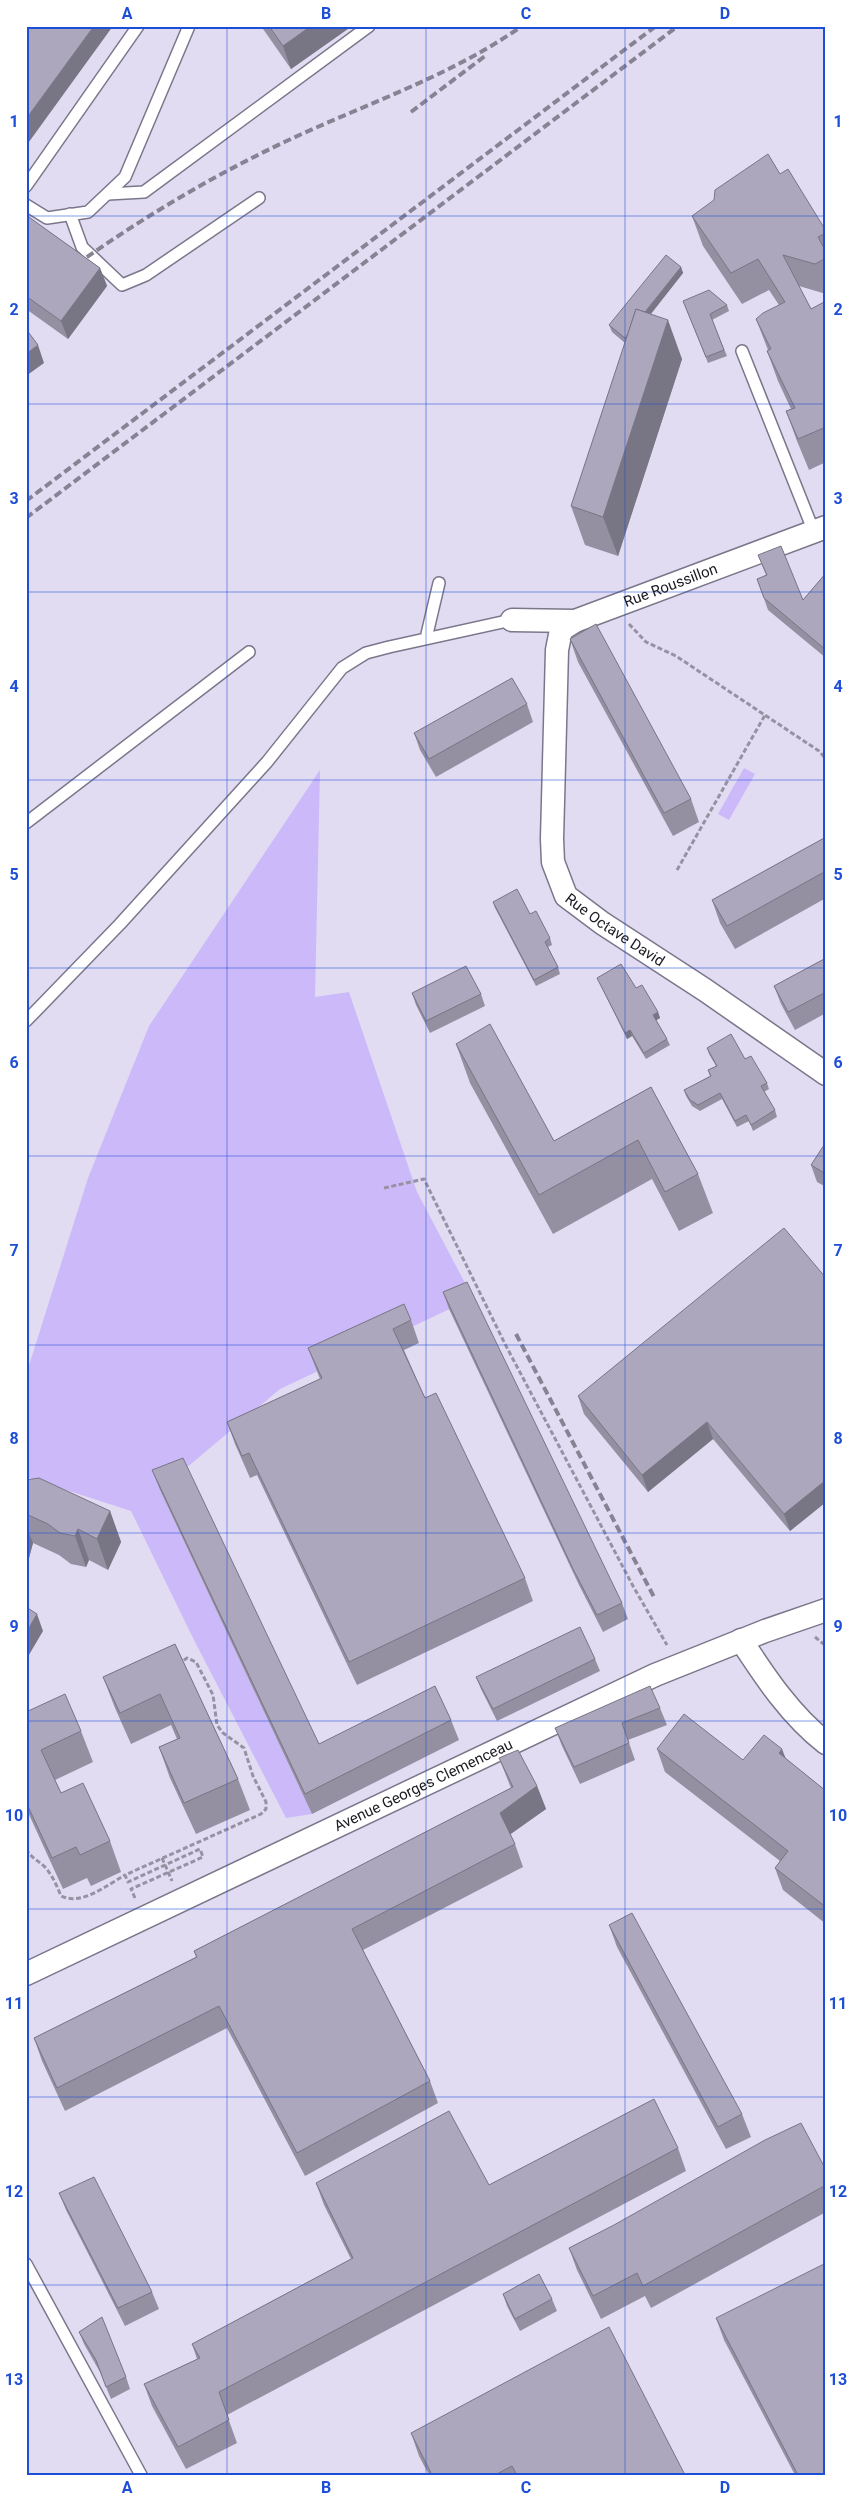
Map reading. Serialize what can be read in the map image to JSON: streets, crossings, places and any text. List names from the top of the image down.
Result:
{
  "streets": {
    "street": ["Rue Roussillon", "Rue Octave David", "Avenue Georges Clemenceau"]
  },
  "crossings": [
    ["Rue Roussillon", "Rue Octave David"]
  ],
  "grid": {
    "columns": [
      "A",
      "B",
      "C",
      "D"
    ],
    "rows": [
      "1",
      "2",
      "3",
      "4",
      "5",
      "6",
      "7",
      "8",
      "9",
      "10",
      "11",
      "12",
      "13"
    ]
  }
}
